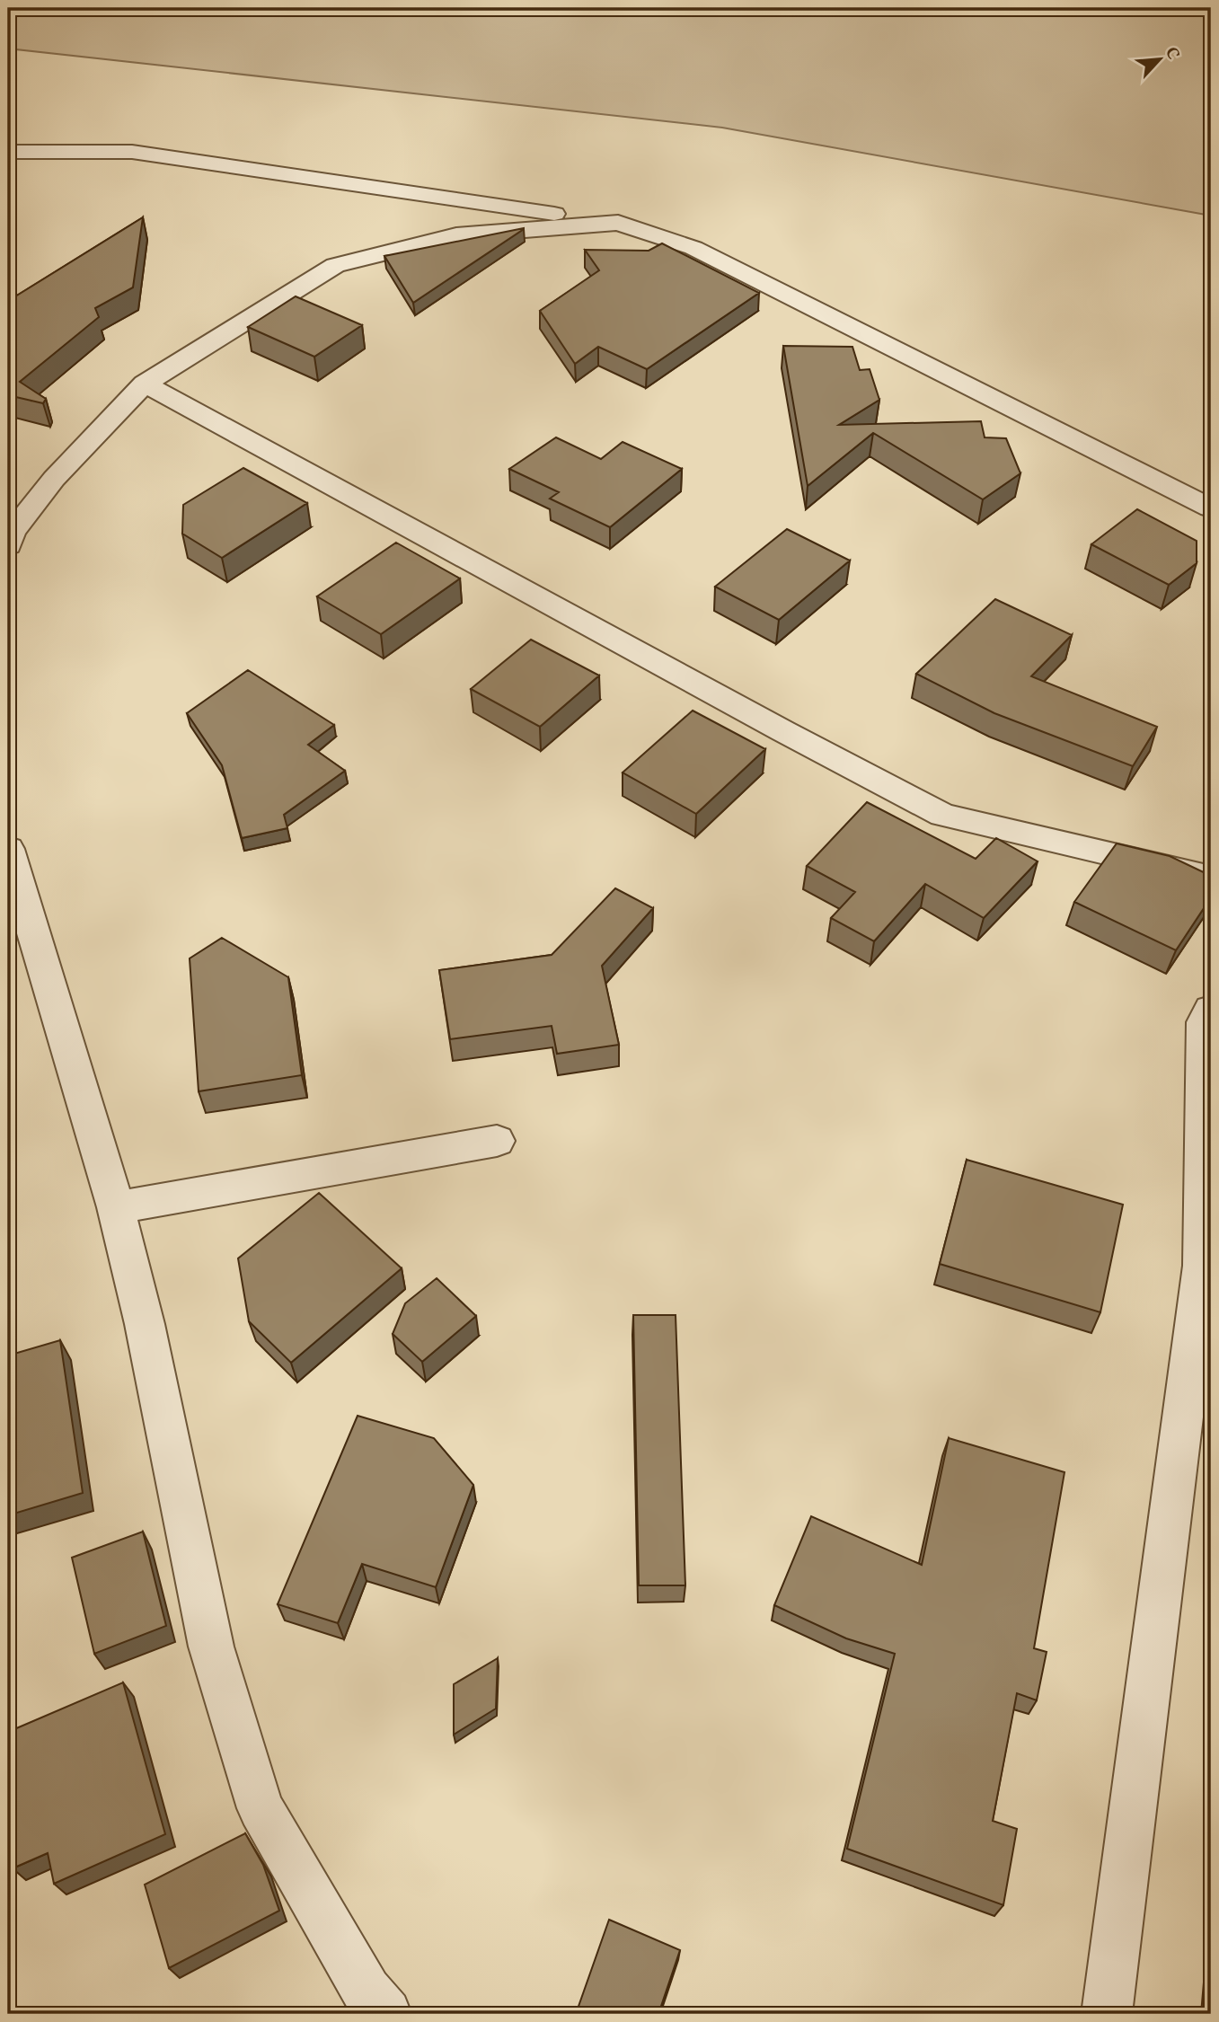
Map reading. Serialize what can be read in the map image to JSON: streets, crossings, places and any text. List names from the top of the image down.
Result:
{
  "north": "top right"
}
